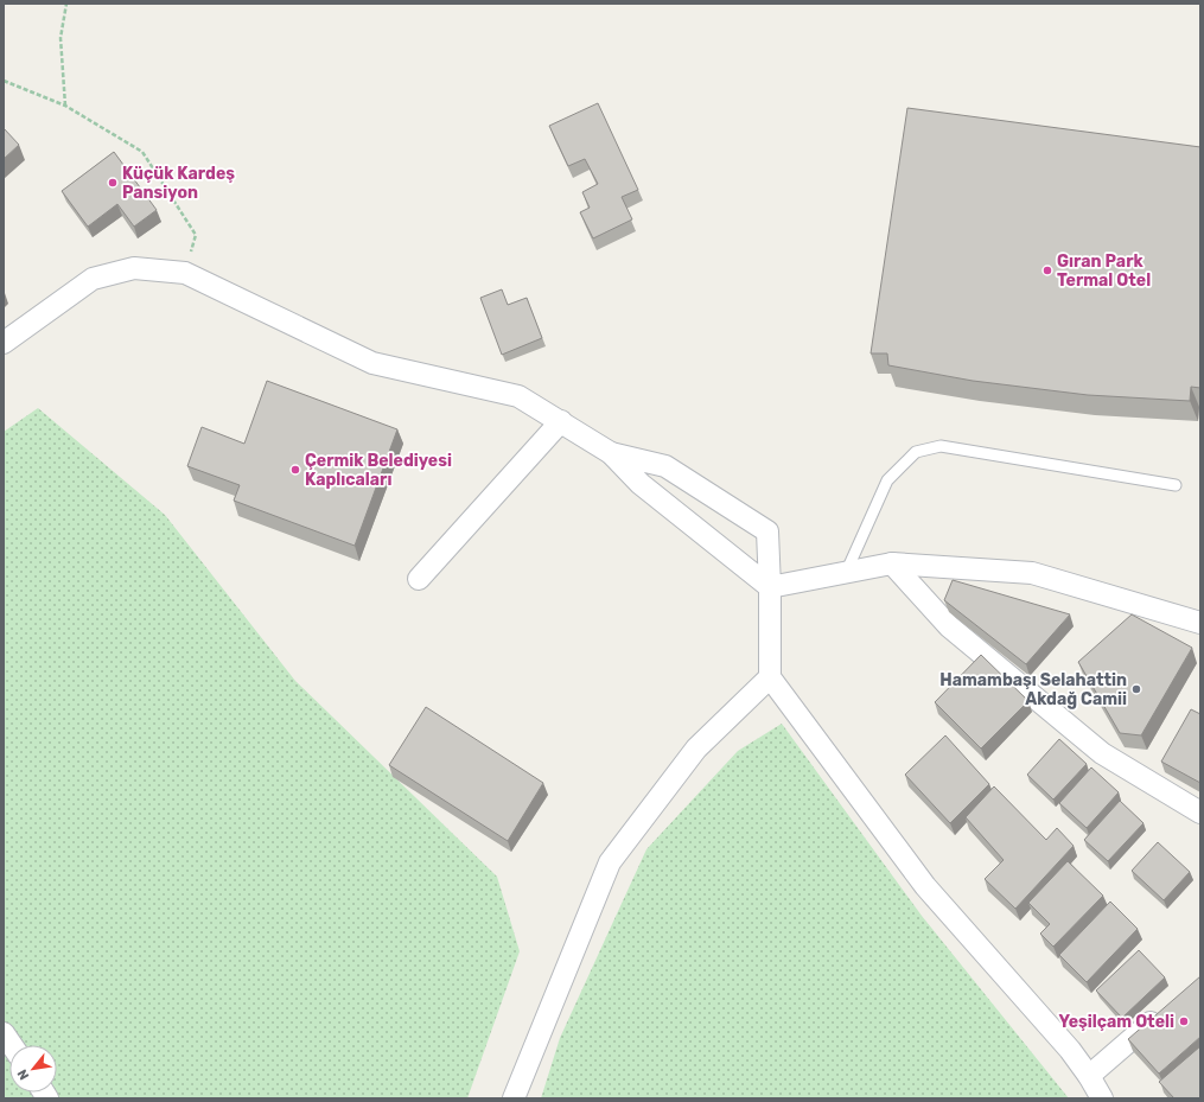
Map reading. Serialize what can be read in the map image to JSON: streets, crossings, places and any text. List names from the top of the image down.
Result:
{
  "places": [
    "Küçük Kardeş Pansiyon",
    "Gıran Park Termal Otel",
    "Çermik Belediyesi Kaplıcaları",
    "Hamambaşı Selahattin Akdağ Camii",
    "Yeşilçam Oteli"
  ],
  "north": "bottom left"
}
